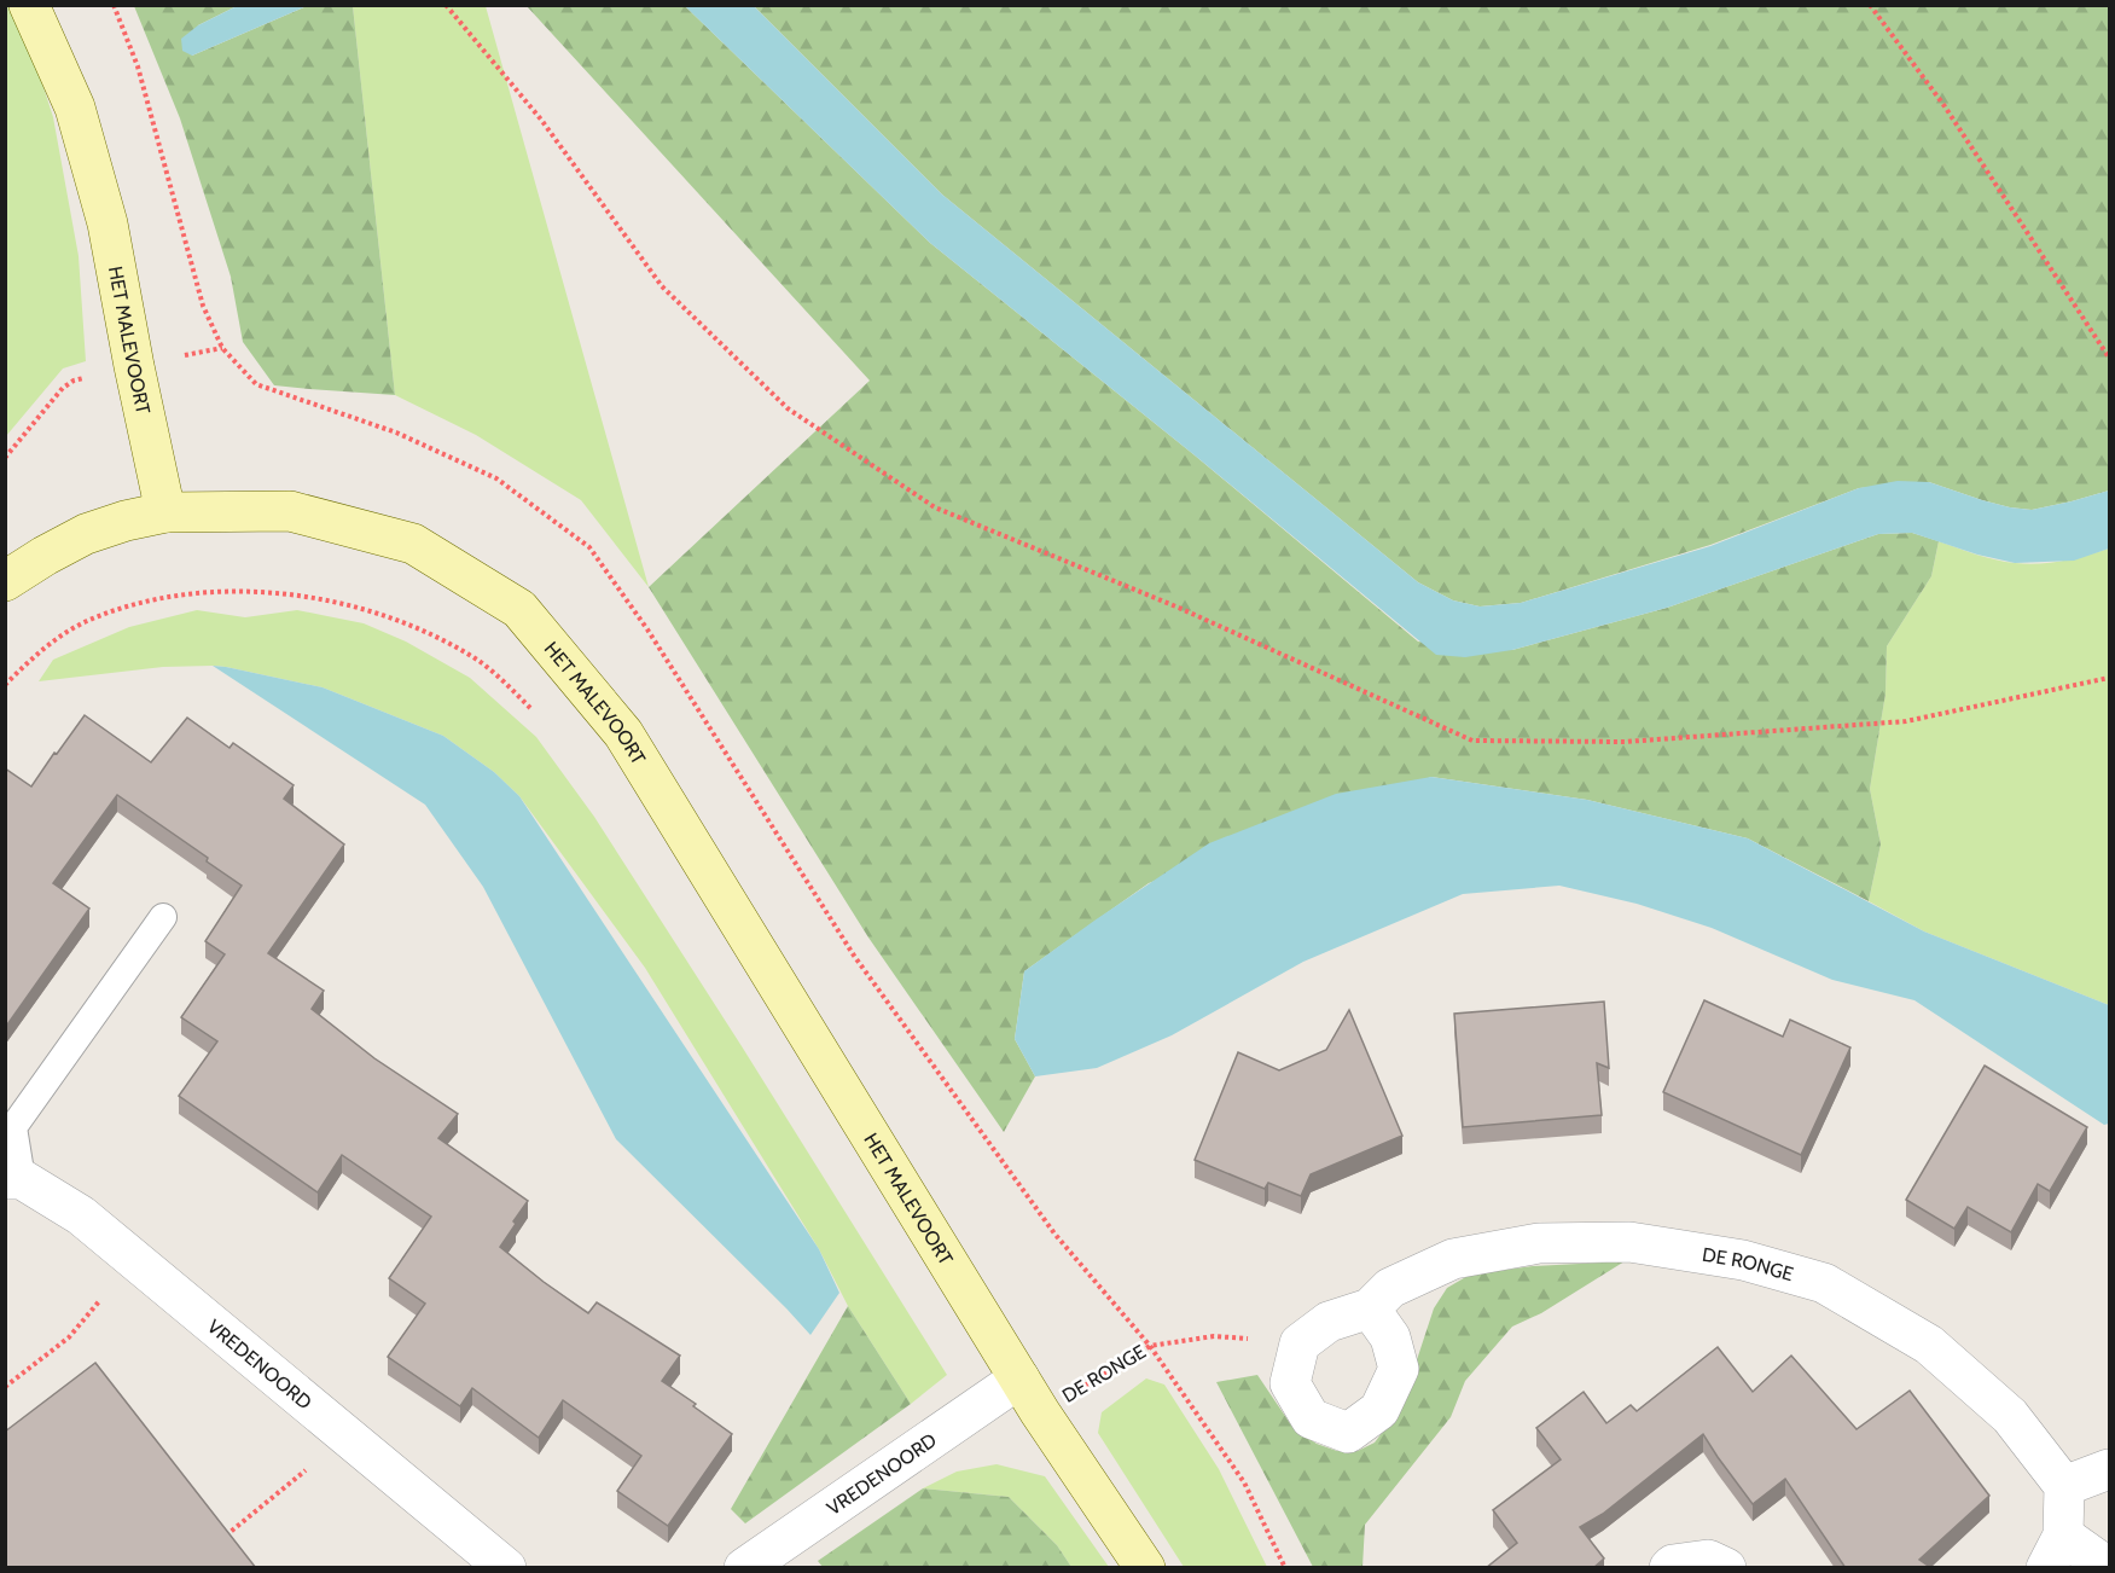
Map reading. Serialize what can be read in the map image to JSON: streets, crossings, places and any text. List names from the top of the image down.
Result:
{
  "streets": {
    "street": ["HET MALEVOORT", "DE RONGE", "VREDENOORD"]
  },
  "crossings": [
    ["HET MALEVOORT", "DE RONGE"],
    ["HET MALEVOORT", "VREDENOORD"]
  ]
}
